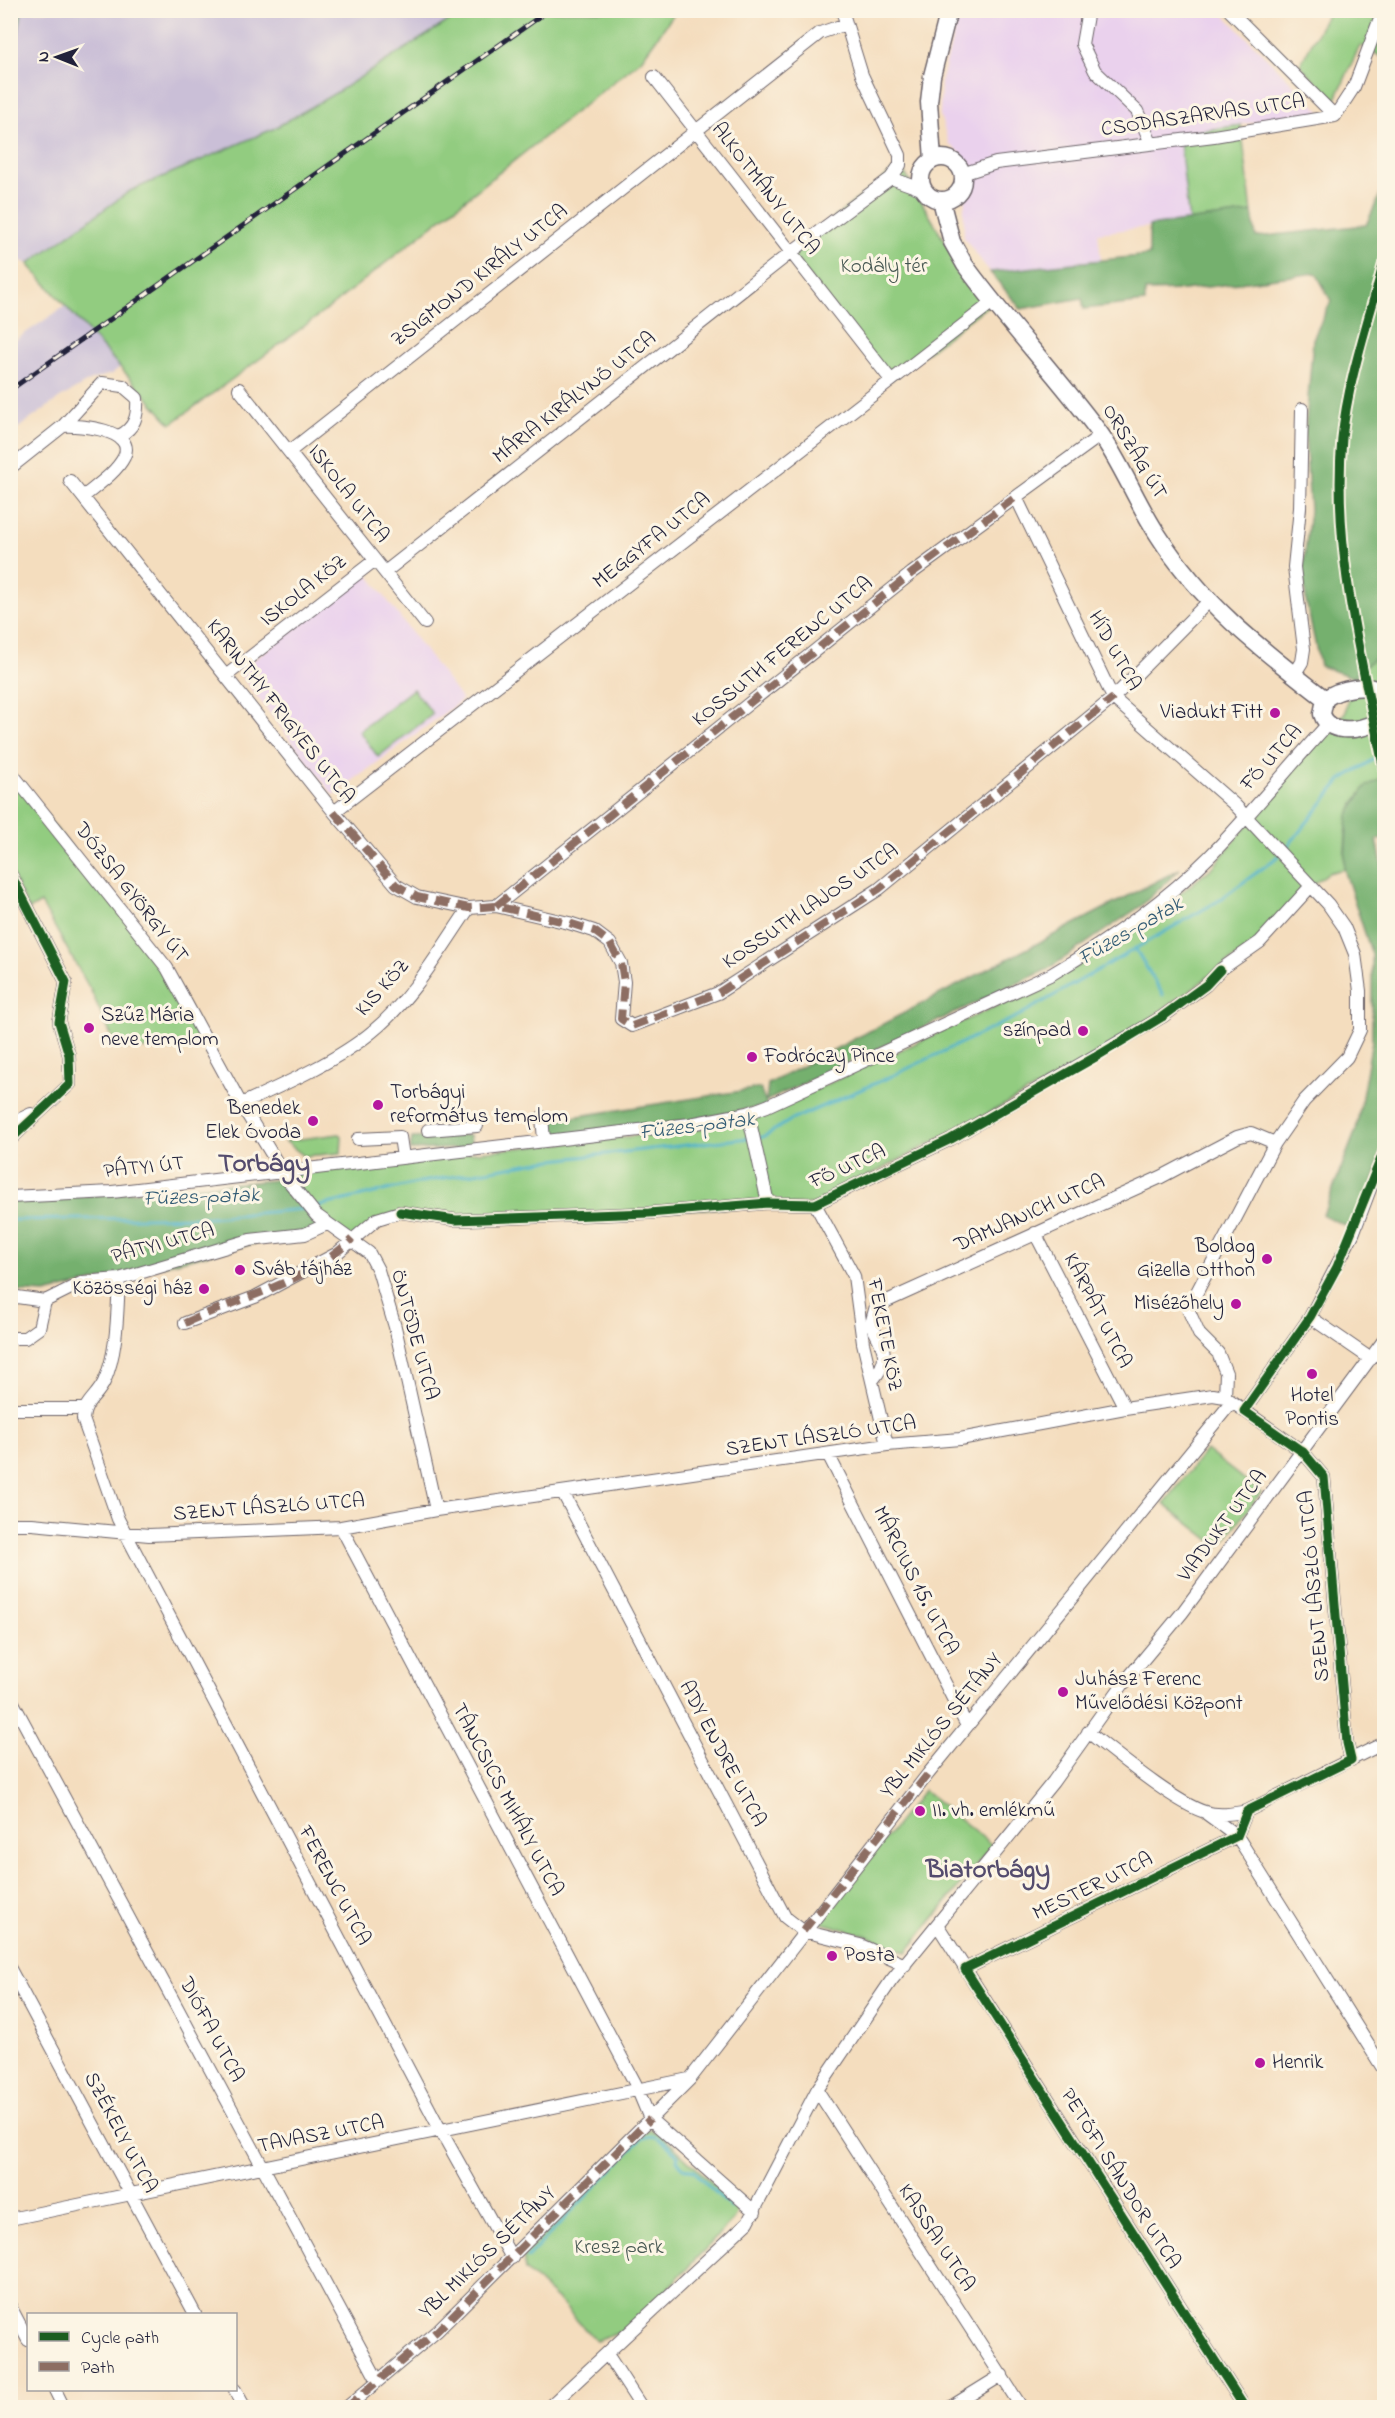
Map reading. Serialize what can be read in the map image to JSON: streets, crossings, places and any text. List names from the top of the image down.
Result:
{
  "streets": {
    "main road": ["ORSZÁG ÚT"],
    "street": [
      "CSODASZARVAS UTCA",
      "ALKOTMÁNY UTCA",
      "ZSIGMOND KIRÁLY UTCA",
      "MÁRIA KIRÁLYNŐ UTCA",
      "ISKOLA UTCA",
      "MEGGYFA UTCA",
      "ISKOLA KÖZ",
      "HÍD UTCA",
      "KOSSUTH FERENC UTCA",
      "KARINTHY FRIGYES UTCA",
      "FŐ UTCA",
      "DÓZSA GYÖRGY ÚT",
      "KOSSUTH LAJOS UTCA",
      "KIS KÖZ",
      "PÁTYI ÚT",
      "DAMJANICH UTCA",
      "PÁTYI UTCA",
      "KÁRPÁT UTCA",
      "ÖNTÖDE UTCA",
      "FEKETE KÖZ",
      "SZENT LÁSZLÓ UTCA",
      "VIADUKT UTCA",
      "MÁRCIUS 15. UTCA",
      "YBL MIKLÓS SÉTÁNY",
      "ADY ENDRE UTCA",
      "TÁNCSICS MIHÁLY UTCA",
      "FERENC UTCA",
      "MESTER UTCA",
      "DIÓFA UTCA",
      "SZÉKELY UTCA",
      "TAVASZ UTCA",
      "PETŐFI SÁNDOR UTCA",
      "KASSAI UTCA"
    ]
  },
  "crossings": [
    ["CSODASZARVAS UTCA", "ORSZÁG ÚT"],
    ["ALKOTMÁNY UTCA", "ZSIGMOND KIRÁLY UTCA"],
    ["ALKOTMÁNY UTCA", "MÁRIA KIRÁLYNŐ UTCA"],
    ["ALKOTMÁNY UTCA", "MEGGYFA UTCA"],
    ["ZSIGMOND KIRÁLY UTCA", "MÁRIA KIRÁLYNŐ UTCA"],
    ["ZSIGMOND KIRÁLY UTCA", "ISKOLA UTCA"],
    ["MÁRIA KIRÁLYNŐ UTCA", "ISKOLA UTCA"],
    ["ORSZÁG ÚT", "MEGGYFA UTCA"],
    ["ORSZÁG ÚT", "KOSSUTH FERENC UTCA"],
    ["ORSZÁG ÚT", "KOSSUTH LAJOS UTCA"],
    ["ISKOLA UTCA", "ISKOLA KÖZ"],
    ["MEGGYFA UTCA", "KARINTHY FRIGYES UTCA"],
    ["ISKOLA KÖZ", "KARINTHY FRIGYES UTCA"],
    ["HÍD UTCA", "KOSSUTH FERENC UTCA"],
    ["HÍD UTCA", "FŐ UTCA"],
    ["HÍD UTCA", "KOSSUTH LAJOS UTCA"],
    ["KOSSUTH FERENC UTCA", "KARINTHY FRIGYES UTCA"],
    ["KOSSUTH FERENC UTCA", "KOSSUTH LAJOS UTCA"],
    ["KARINTHY FRIGYES UTCA", "KOSSUTH LAJOS UTCA"],
    ["KARINTHY FRIGYES UTCA", "KIS KÖZ"],
    ["FŐ UTCA", "DÓZSA GYÖRGY ÚT"],
    ["FŐ UTCA", "PÁTYI ÚT"],
    ["FŐ UTCA", "ÖNTÖDE UTCA"],
    ["FŐ UTCA", "FEKETE KÖZ"],
    ["DÓZSA GYÖRGY ÚT", "KIS KÖZ"],
    ["DÓZSA GYÖRGY ÚT", "PÁTYI ÚT"],
    ["DÓZSA GYÖRGY ÚT", "ÖNTÖDE UTCA"],
    ["PÁTYI ÚT", "ÖNTÖDE UTCA"],
    ["DAMJANICH UTCA", "KÁRPÁT UTCA"],
    ["DAMJANICH UTCA", "FEKETE KÖZ"],
    ["PÁTYI UTCA", "ÖNTÖDE UTCA"],
    ["KÁRPÁT UTCA", "SZENT LÁSZLÓ UTCA"],
    ["ÖNTÖDE UTCA", "SZENT LÁSZLÓ UTCA"],
    ["FEKETE KÖZ", "SZENT LÁSZLÓ UTCA"],
    ["SZENT LÁSZLÓ UTCA", "VIADUKT UTCA"],
    ["SZENT LÁSZLÓ UTCA", "MÁRCIUS 15. UTCA"],
    ["SZENT LÁSZLÓ UTCA", "YBL MIKLÓS SÉTÁNY"],
    ["SZENT LÁSZLÓ UTCA", "ADY ENDRE UTCA"],
    ["SZENT LÁSZLÓ UTCA", "TÁNCSICS MIHÁLY UTCA"],
    ["SZENT LÁSZLÓ UTCA", "FERENC UTCA"],
    ["VIADUKT UTCA", "ADY ENDRE UTCA"],
    ["VIADUKT UTCA", "PETŐFI SÁNDOR UTCA"],
    ["VIADUKT UTCA", "KASSAI UTCA"],
    ["MÁRCIUS 15. UTCA", "YBL MIKLÓS SÉTÁNY"],
    ["YBL MIKLÓS SÉTÁNY", "ADY ENDRE UTCA"],
    ["YBL MIKLÓS SÉTÁNY", "TÁNCSICS MIHÁLY UTCA"],
    ["YBL MIKLÓS SÉTÁNY", "FERENC UTCA"],
    ["YBL MIKLÓS SÉTÁNY", "DIÓFA UTCA"],
    ["YBL MIKLÓS SÉTÁNY", "TAVASZ UTCA"],
    ["TÁNCSICS MIHÁLY UTCA", "TAVASZ UTCA"],
    ["FERENC UTCA", "TAVASZ UTCA"],
    ["MESTER UTCA", "PETŐFI SÁNDOR UTCA"],
    ["DIÓFA UTCA", "TAVASZ UTCA"],
    ["SZÉKELY UTCA", "TAVASZ UTCA"]
  ],
  "districts": ["Torbágy", "Biatorbágy"],
  "water": ["Füzes-patak"],
  "parks": ["Kodály tér", "Kresz park"],
  "places": [
    "Viadukt Fitt",
    "Szűz Mária neve templom",
    "színpad",
    "Fodróczy Pince",
    "Torbágyi református templom",
    "Benedek Elek Óvoda",
    "Boldog Gizella Otthon",
    "Sváb tájház",
    "Közösségi ház",
    "Misézőhely",
    "Hotel Pontis",
    "Juhász Ferenc Művelődési Központ",
    "II. vh. emlékmű",
    "Posta",
    "Henrik"
  ],
  "legend": ["Cycle path", "Path"],
  "north": "left"
}
